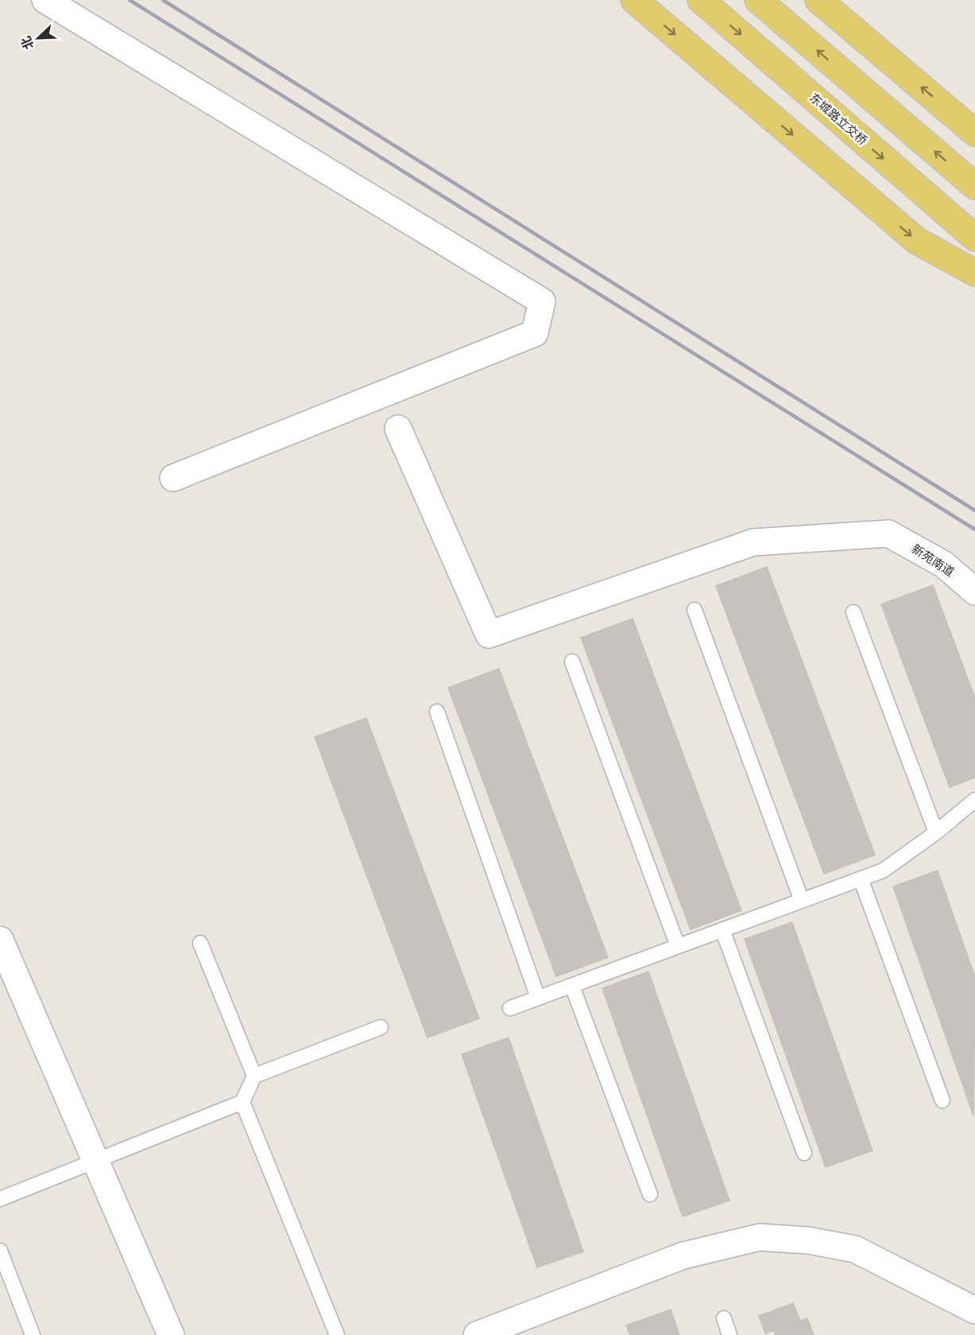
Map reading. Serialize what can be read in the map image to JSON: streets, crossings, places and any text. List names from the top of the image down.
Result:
{
  "streets": {
    "main road": ["东城路立交桥"],
    "street": ["新苑南道"]
  },
  "north": "bottom left"
}
